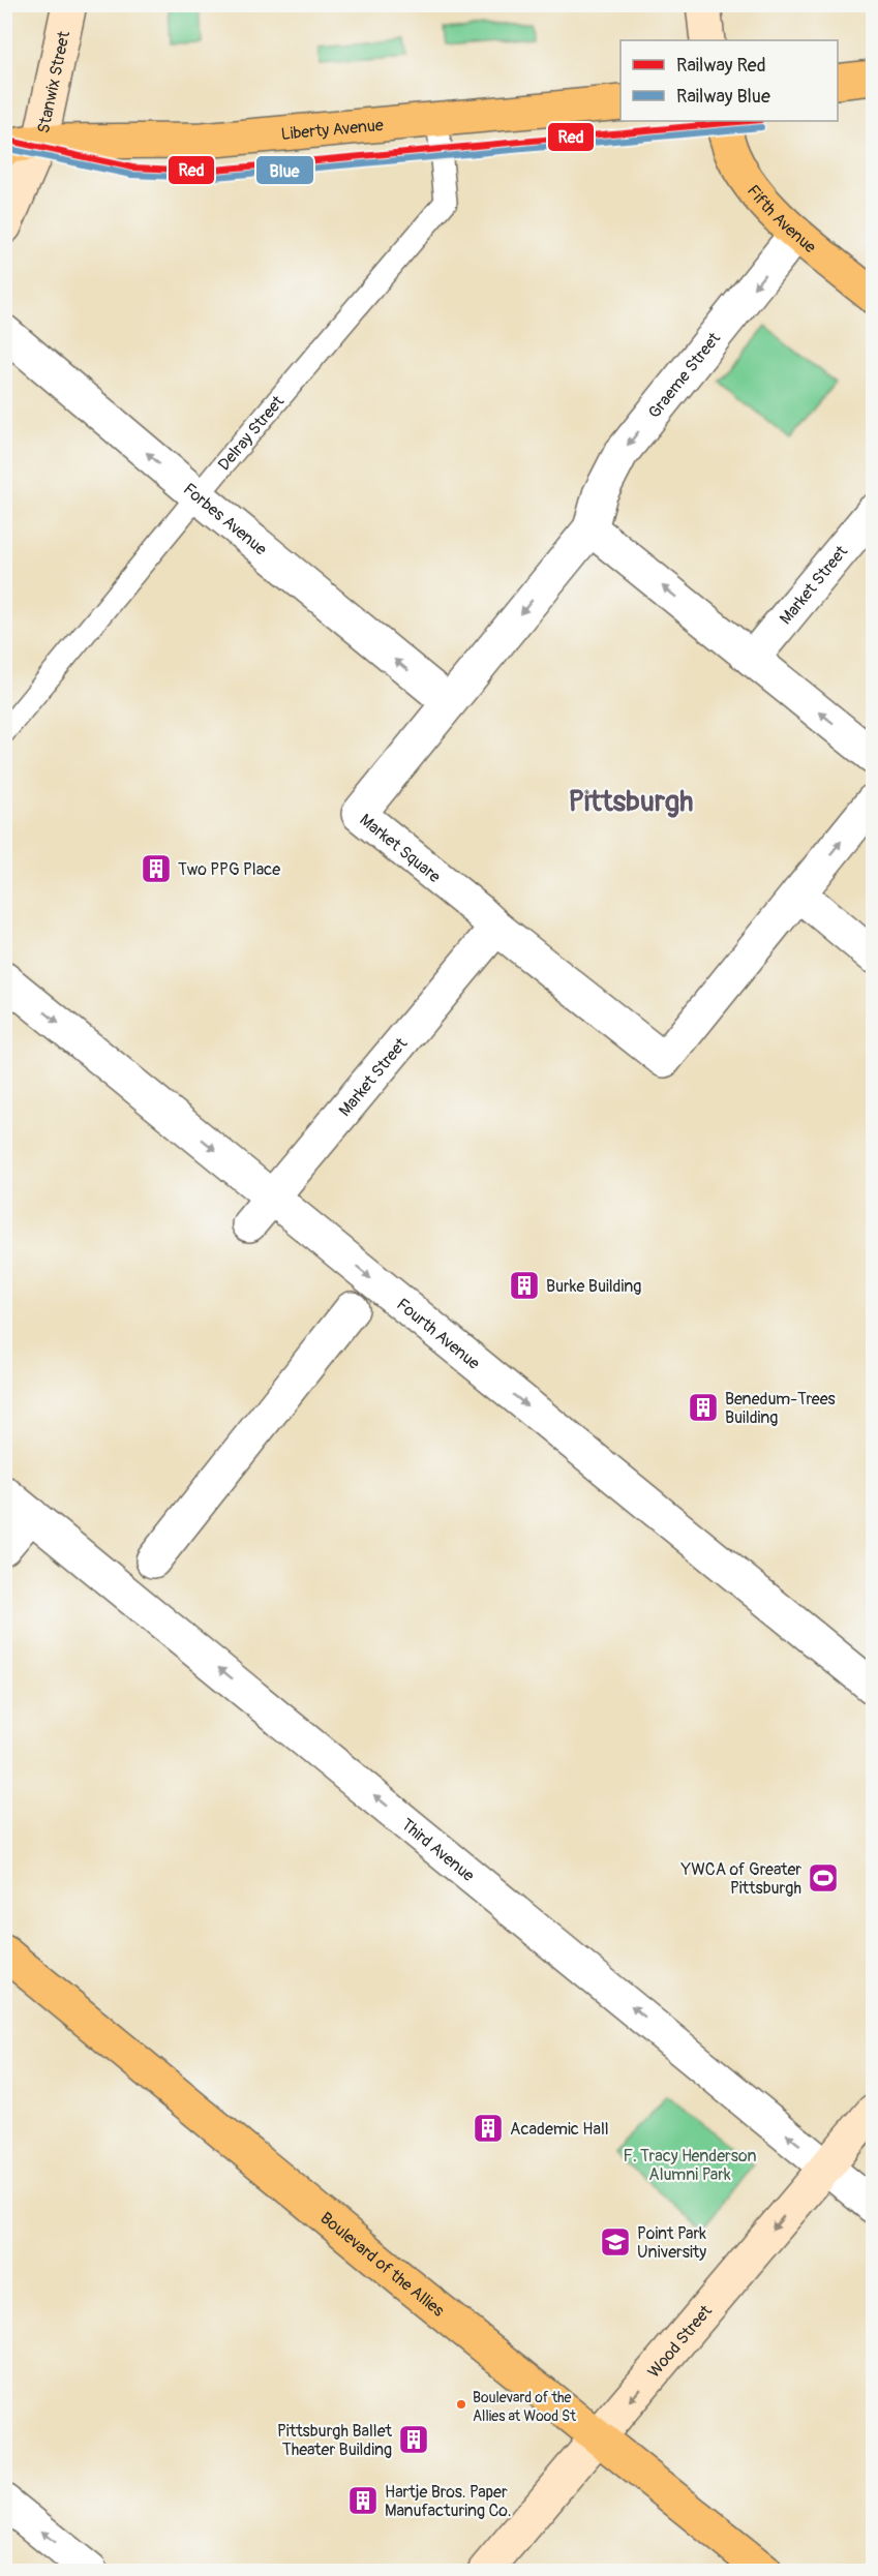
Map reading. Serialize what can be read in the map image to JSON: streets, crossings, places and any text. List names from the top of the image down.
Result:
{
  "streets": {
    "main road": [
      "Stanwix Street",
      "Liberty Avenue",
      "Fifth Avenue",
      "Boulevard of the Allies",
      "Wood Street"
    ],
    "street": [
      "Graeme Street",
      "Forbes Avenue",
      "Market Street",
      "Market Square",
      "Fourth Avenue",
      "Third Avenue"
    ],
    "lane": ["Delray Street"]
  },
  "crossings": [
    ["Stanwix Street", "Liberty Avenue"],
    ["Liberty Avenue", "Delray Street"],
    ["Fifth Avenue", "Graeme Street"],
    ["Graeme Street", "Market Square"],
    ["Delray Street", "Forbes Avenue"],
    ["Forbes Avenue", "Market Square"],
    ["Market Street", "Market Square"],
    ["Market Street", "Fourth Avenue"],
    ["Third Avenue", "Wood Street"],
    ["Boulevard of the Allies", "Wood Street"]
  ],
  "one_way": [
    "Graeme Street",
    "Forbes Avenue",
    "Fourth Avenue",
    "Third Avenue",
    "Wood Street"
  ],
  "districts": ["Pittsburgh"],
  "parks": ["F. Tracy Henderson Alumni Park"],
  "places": {
    "building": [
      "Two PPG Place",
      "Burke Building",
      "Benedum-Trees Building",
      "Academic Hall",
      "Pittsburgh Ballet Theater Building",
      "Hartje Bros. Paper Manufacturing Co."
    ],
    "sports": ["YWCA of Greater Pittsburgh"],
    "school or university": ["Point Park University"],
    "other": ["Boulevard of the Allies at Wood St"]
  },
  "lines": ["rail line Red", "rail line Blue"],
  "legend": ["Railway Red", "Railway Blue"]
}
